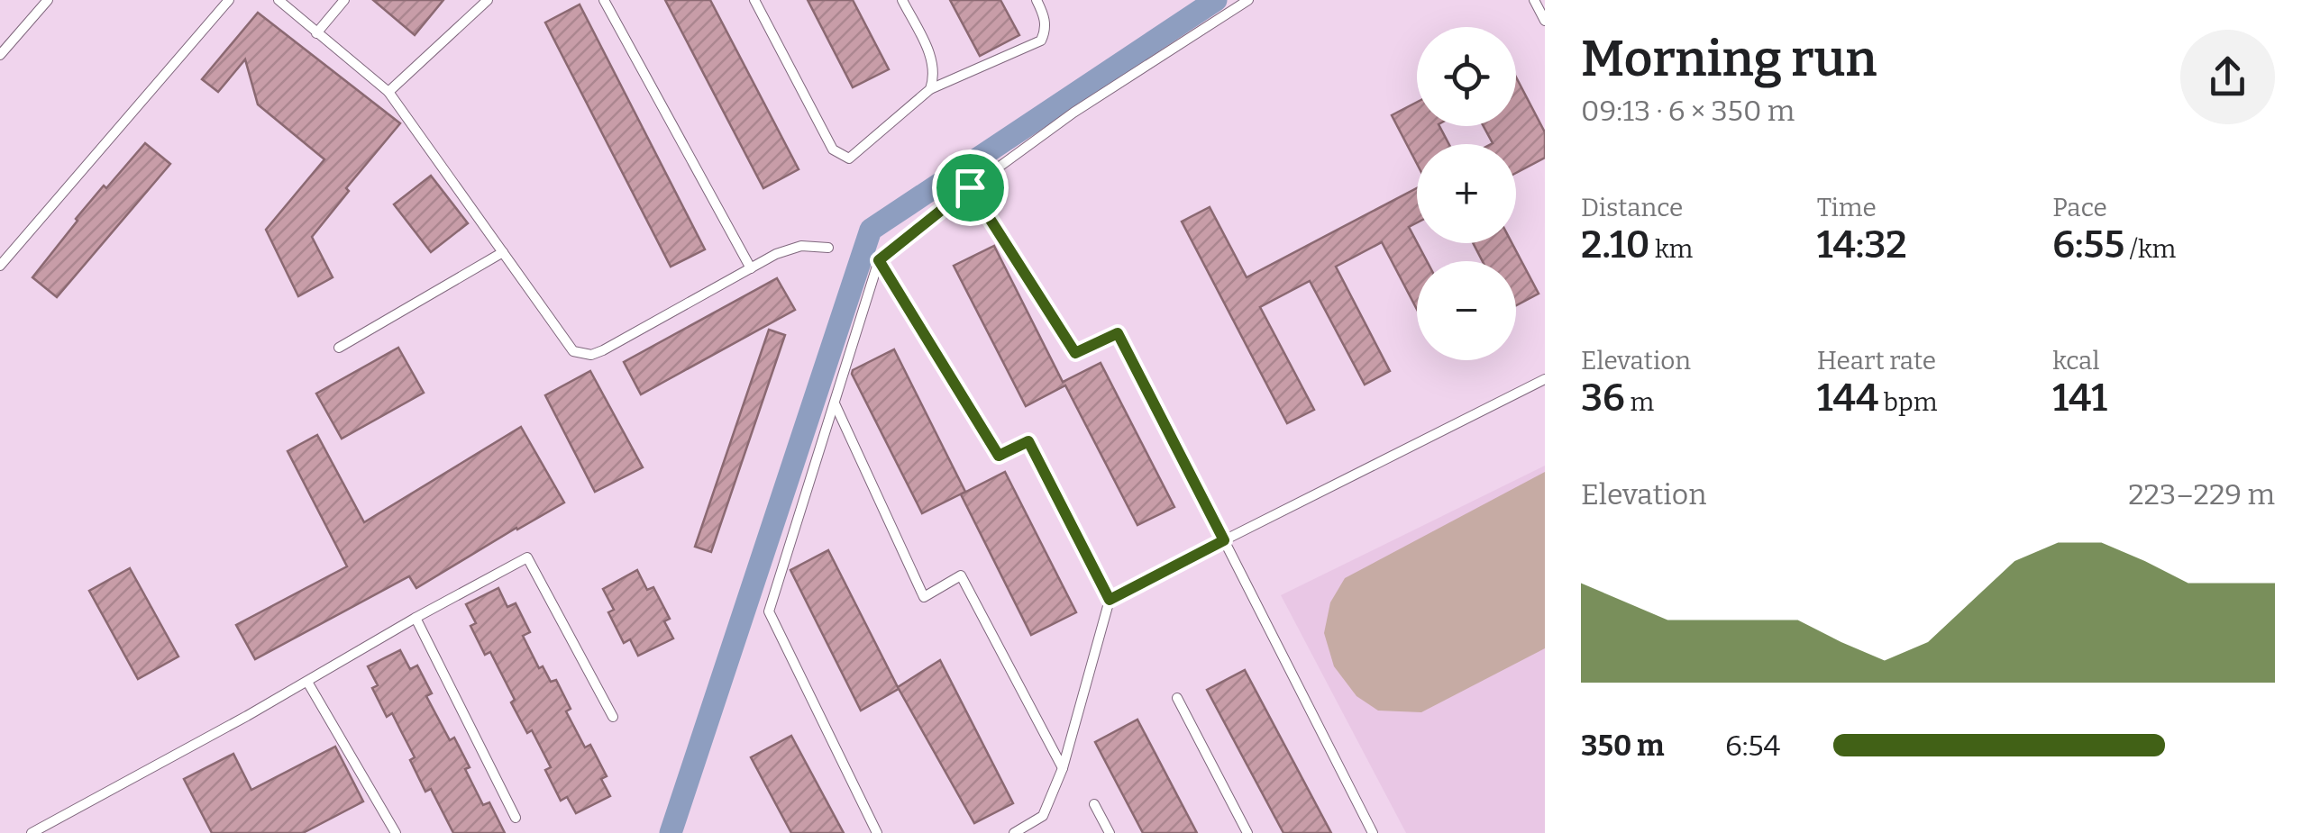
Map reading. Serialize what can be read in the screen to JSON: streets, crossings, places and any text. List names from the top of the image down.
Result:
{
  "page": {
    "heading": ["Morning run", "09:13 · 6 × 350 m"],
    "map_buttons": ["+", "−"],
    "stats": [
      ["Distance", "2.10 km"],
      ["Time", "14:32"],
      ["Pace", "6:55 /km"],
      ["Elevation", "36 m"],
      ["Heart rate", "144 bpm"],
      ["kcal", "141"]
    ],
    "chart": ["Elevation", "223–229 m"],
    "list": [
      {
        "name": "350 m",
        "note": "6:54"
      }
    ]
  }
}
